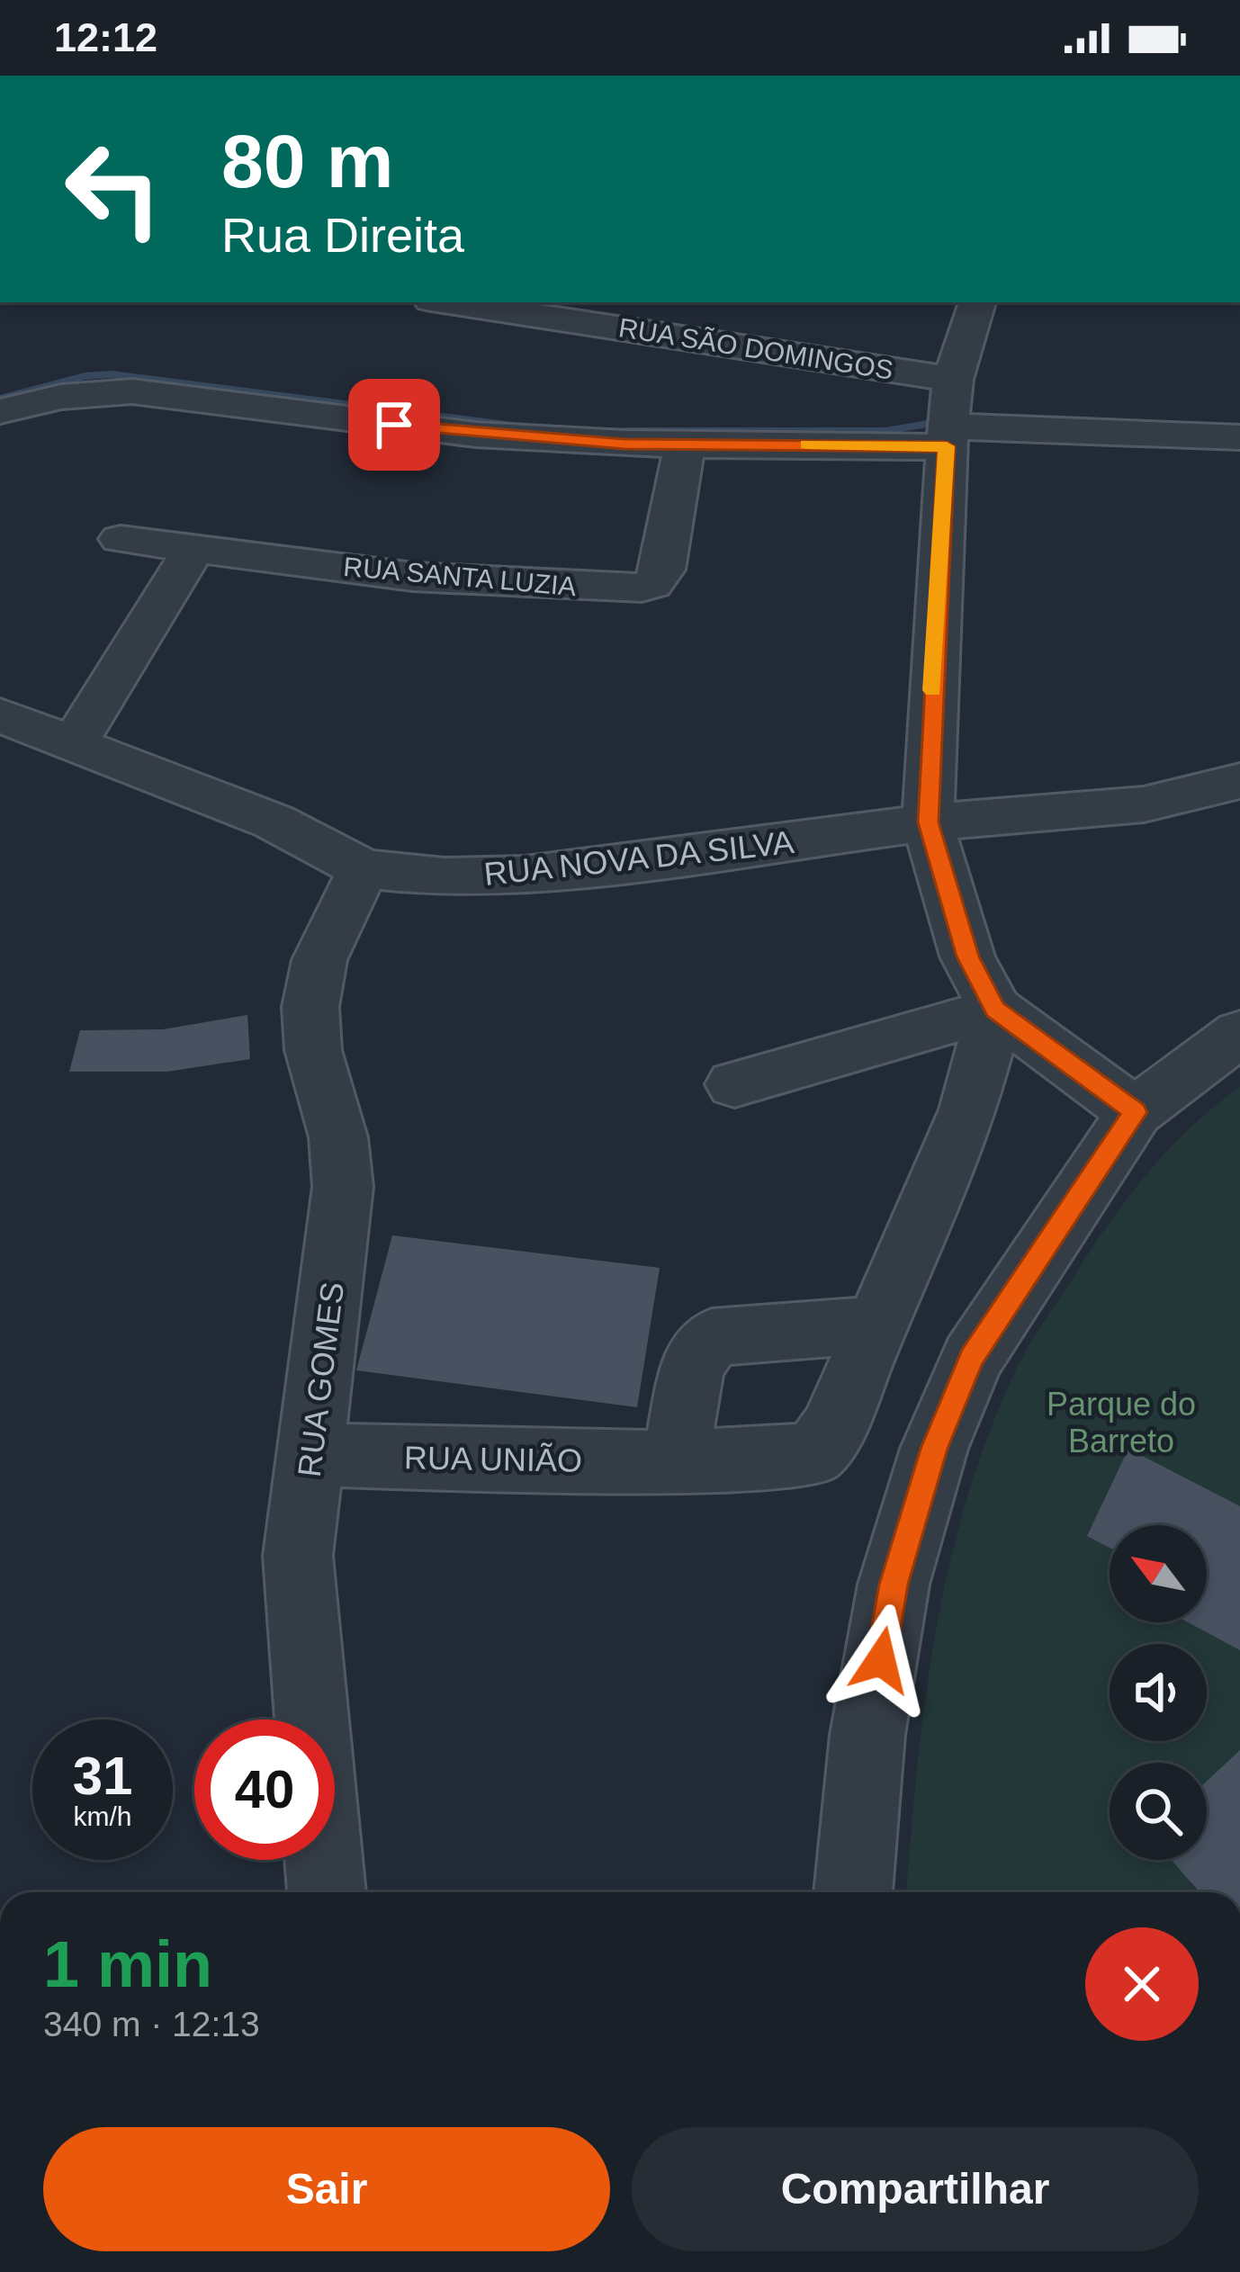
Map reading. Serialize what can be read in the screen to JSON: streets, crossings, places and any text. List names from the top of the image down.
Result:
{
  "streets": {
    "street": [
      "RUA SÃO DOMINGOS",
      "RUA SANTA LUZIA",
      "RUA NOVA DA SILVA",
      "RUA GOMES",
      "RUA UNIÃO"
    ]
  },
  "crossings": [
    ["RUA NOVA DA SILVA", "RUA GOMES"],
    ["RUA GOMES", "RUA UNIÃO"]
  ],
  "parks": ["Parque do Barreto"],
  "north": "top left",
  "page": {
    "status": "12:12",
    "turn": ["80 m", "Rua Direita"],
    "speed": "31 km/h",
    "limit": "40",
    "heading": ["1 min", "340 m · 12:13"],
    "buttons": ["Sair", "Compartilhar"]
  }
}
